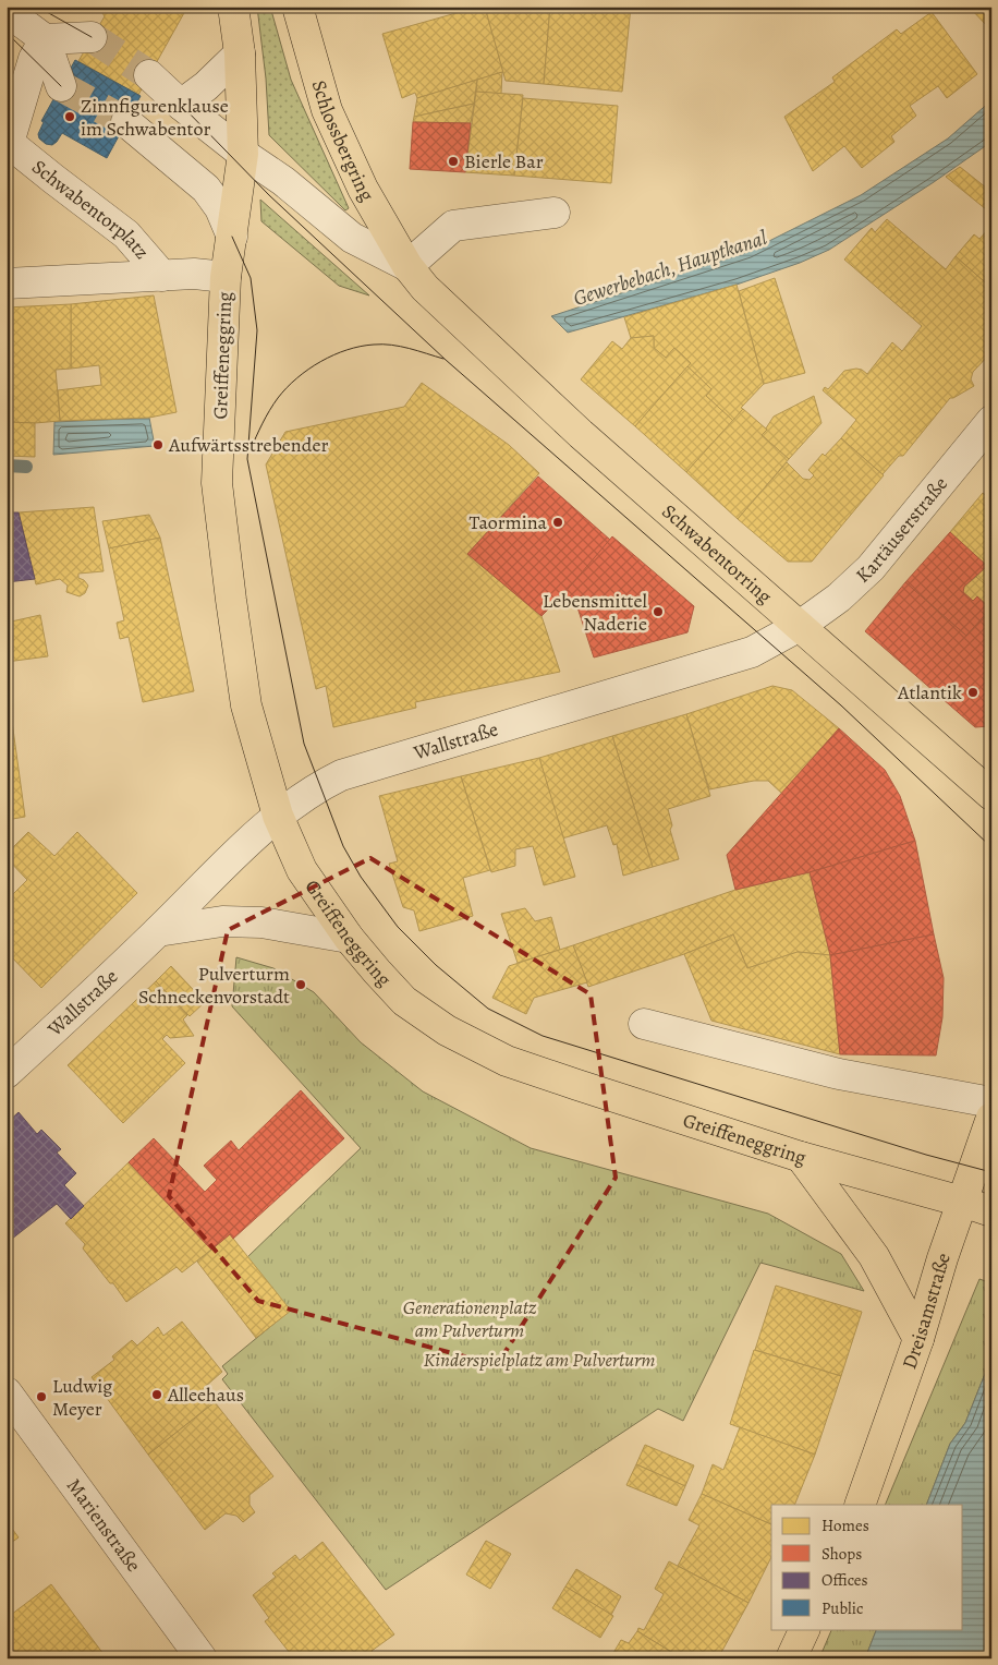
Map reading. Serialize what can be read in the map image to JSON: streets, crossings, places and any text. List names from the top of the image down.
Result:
{
  "streets": {
    "main road": [
      "Schlossbergring",
      "Greiffeneggring",
      "Schwabentorring",
      "Dreisamstraße"
    ],
    "street": [
      "Schwabentorplatz",
      "Kartäuserstraße",
      "Wallstraße",
      "Marienstraße"
    ]
  },
  "crossings": [
    ["Schlossbergring", "Schwabentorring"],
    ["Schwabentorplatz", "Greiffeneggring"],
    ["Greiffeneggring", "Wallstraße"],
    ["Greiffeneggring", "Dreisamstraße"],
    ["Kartäuserstraße", "Schwabentorring"],
    ["Kartäuserstraße", "Wallstraße"],
    ["Schwabentorring", "Wallstraße"]
  ],
  "water": ["Gewerbebach, Hauptkanal"],
  "parks": ["Generationenplatz am Pulverturm", "Kinderspielplatz am Pulverturm"],
  "places": [
    "Zinnfigurenklause im Schwabentor",
    "Bierle Bar",
    "Aufwärtsstrebender",
    "Taormina",
    "Lebensmittel Naderie",
    "Atlantik",
    "Pulverturm Schneckenvorstadt",
    "Alleehaus",
    "Ludwig Meyer"
  ],
  "legend": [
    "Homes",
    "Shops",
    "Offices",
    "Public"
  ]
}
